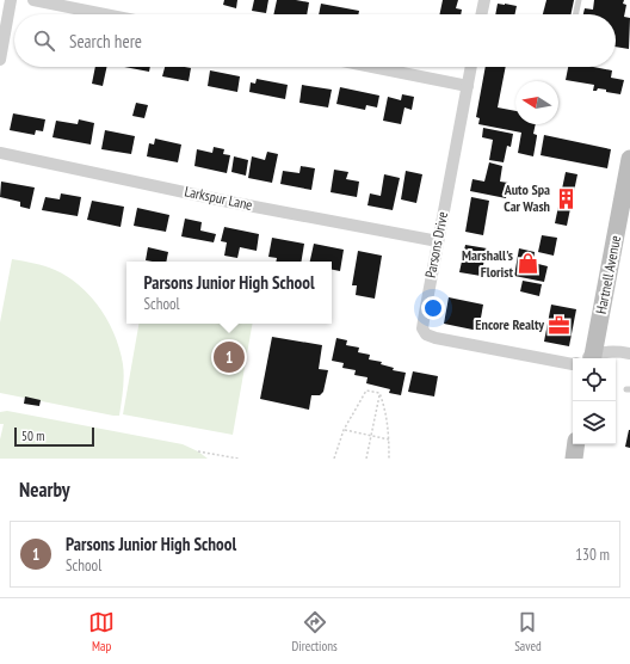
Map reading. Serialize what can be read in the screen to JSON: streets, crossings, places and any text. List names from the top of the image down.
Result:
{
  "streets": {
    "main road": ["Hartnell Avenue"],
    "street": ["Larkspur Lane", "Parsons Drive"]
  },
  "crossings": [
    ["Larkspur Lane", "Parsons Drive"]
  ],
  "places": {
    "building": ["Auto Spa Car Wash"],
    "shop": ["Marshall's Florist"],
    "office": ["Encore Realty"]
  },
  "scale_bar": "50 m",
  "north": "left",
  "page": {
    "search": "Search here",
    "popup": ["Parsons Junior High School", "School"],
    "pins": "1",
    "scale": "50 m",
    "heading": "Nearby",
    "list": [
      {
        "mark": "1",
        "name": "Parsons Junior High School",
        "note": "School",
        "value": "130 m"
      }
    ],
    "nav": ["Map", "Directions", "Saved"]
  }
}
